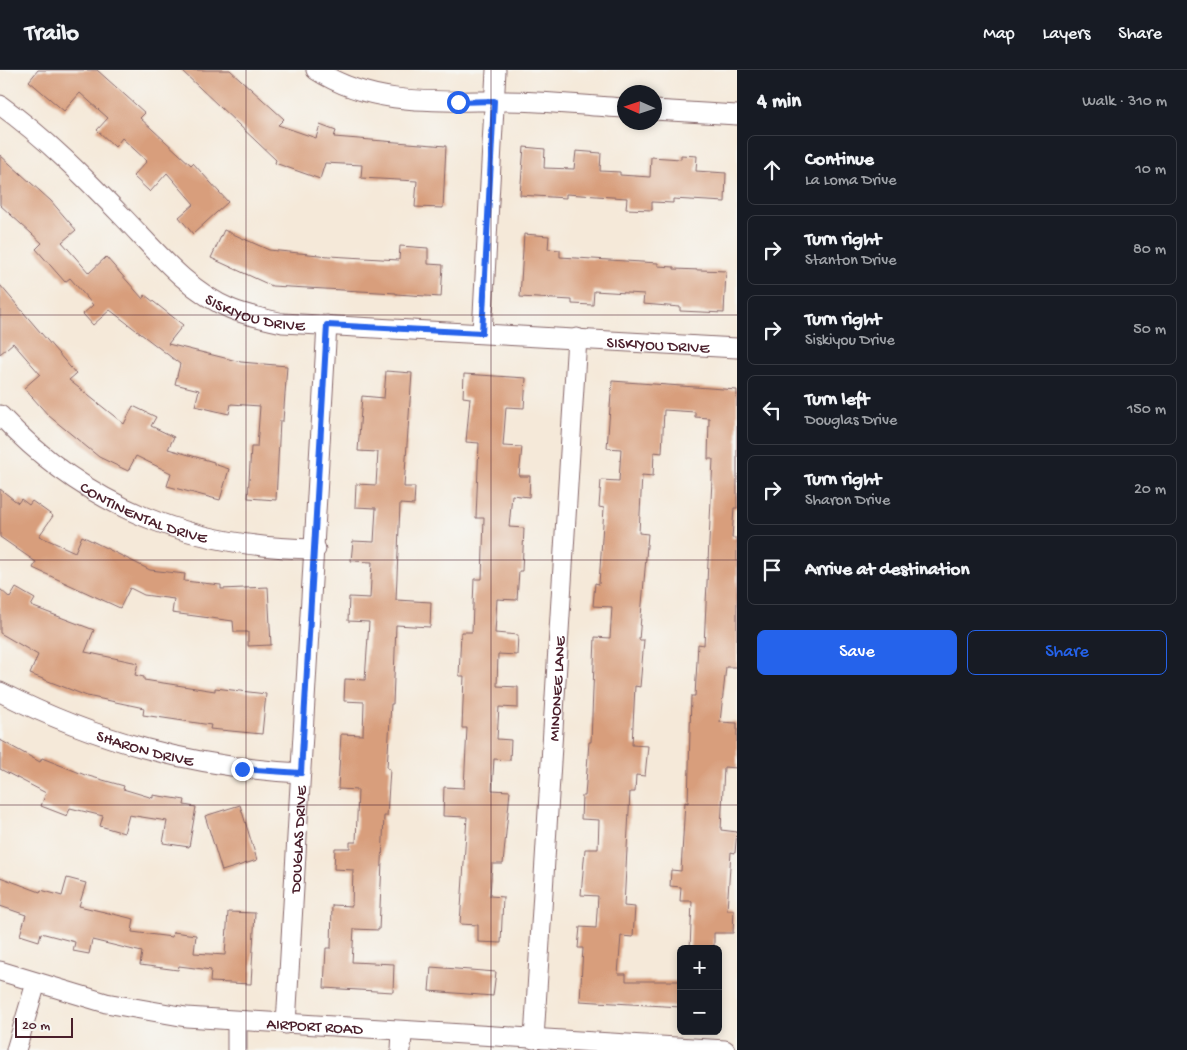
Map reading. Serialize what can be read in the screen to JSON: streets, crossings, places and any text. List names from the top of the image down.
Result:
{
  "streets": {
    "street": [
      "SISKIYOU DRIVE",
      "CONTINENTAL DRIVE",
      "MINONEE LANE",
      "SHARON DRIVE",
      "DOUGLAS DRIVE",
      "AIRPORT ROAD"
    ]
  },
  "crossings": [
    ["SISKIYOU DRIVE", "MINONEE LANE"],
    ["SISKIYOU DRIVE", "DOUGLAS DRIVE"],
    ["CONTINENTAL DRIVE", "DOUGLAS DRIVE"],
    ["MINONEE LANE", "AIRPORT ROAD"],
    ["SHARON DRIVE", "DOUGLAS DRIVE"],
    ["DOUGLAS DRIVE", "AIRPORT ROAD"]
  ],
  "scale_bar": "20 m",
  "north": "left",
  "page": {
    "header": "Trailo",
    "nav": ["Map", "Layers", "Share"],
    "heading": ["4 min", "Walk · 310 m"],
    "list": [
      ["Continue", "La Loma Drive", "10 m"],
      ["Turn right", "Stanton Drive", "80 m"],
      ["Turn right", "Siskiyou Drive", "50 m"],
      ["Turn left", "Douglas Drive", "150 m"],
      ["Turn right", "Sharon Drive", "20 m"],
      "Arrive at destination"
    ],
    "buttons": ["Save", "Share"],
    "map_buttons": ["+", "−"],
    "scale": "20 m"
  }
}
